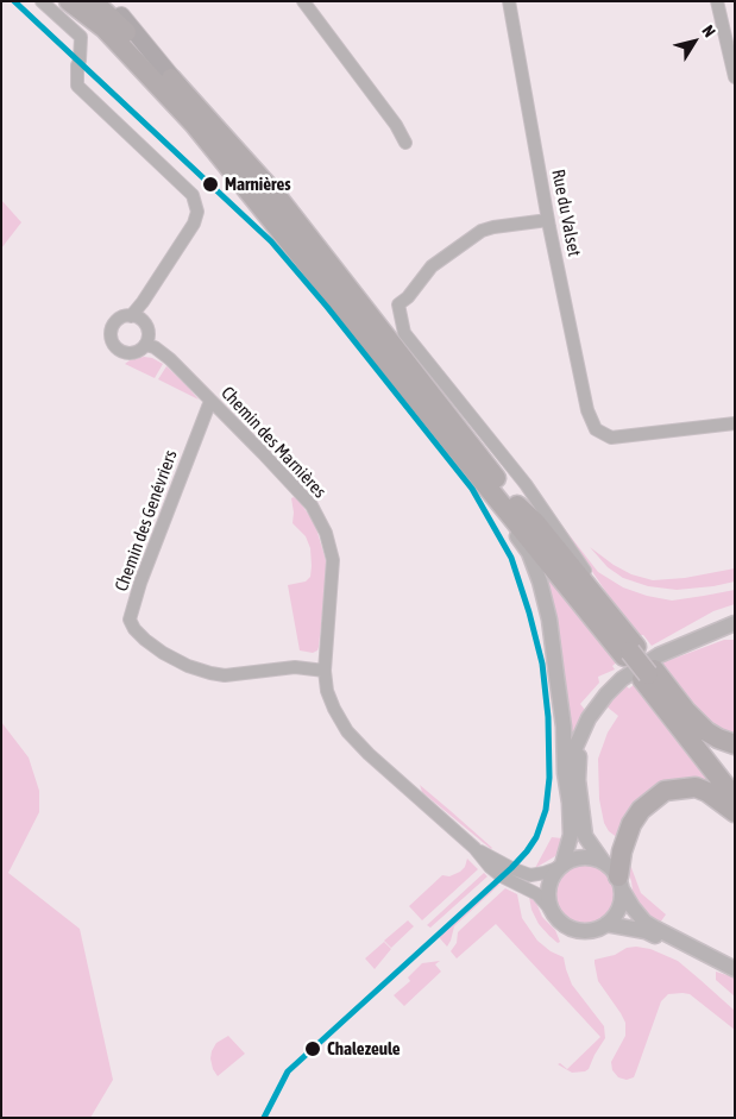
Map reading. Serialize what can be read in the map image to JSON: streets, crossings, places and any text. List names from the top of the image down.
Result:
{
  "streets": {
    "street": ["Rue du Valset", "Chemin des Marnières", "Chemin des Genévriers"]
  },
  "crossings": [
    ["Chemin des Marnières", "Chemin des Genévriers"]
  ],
  "places": ["Marnières", "Chalezeule"],
  "north": "top right"
}
